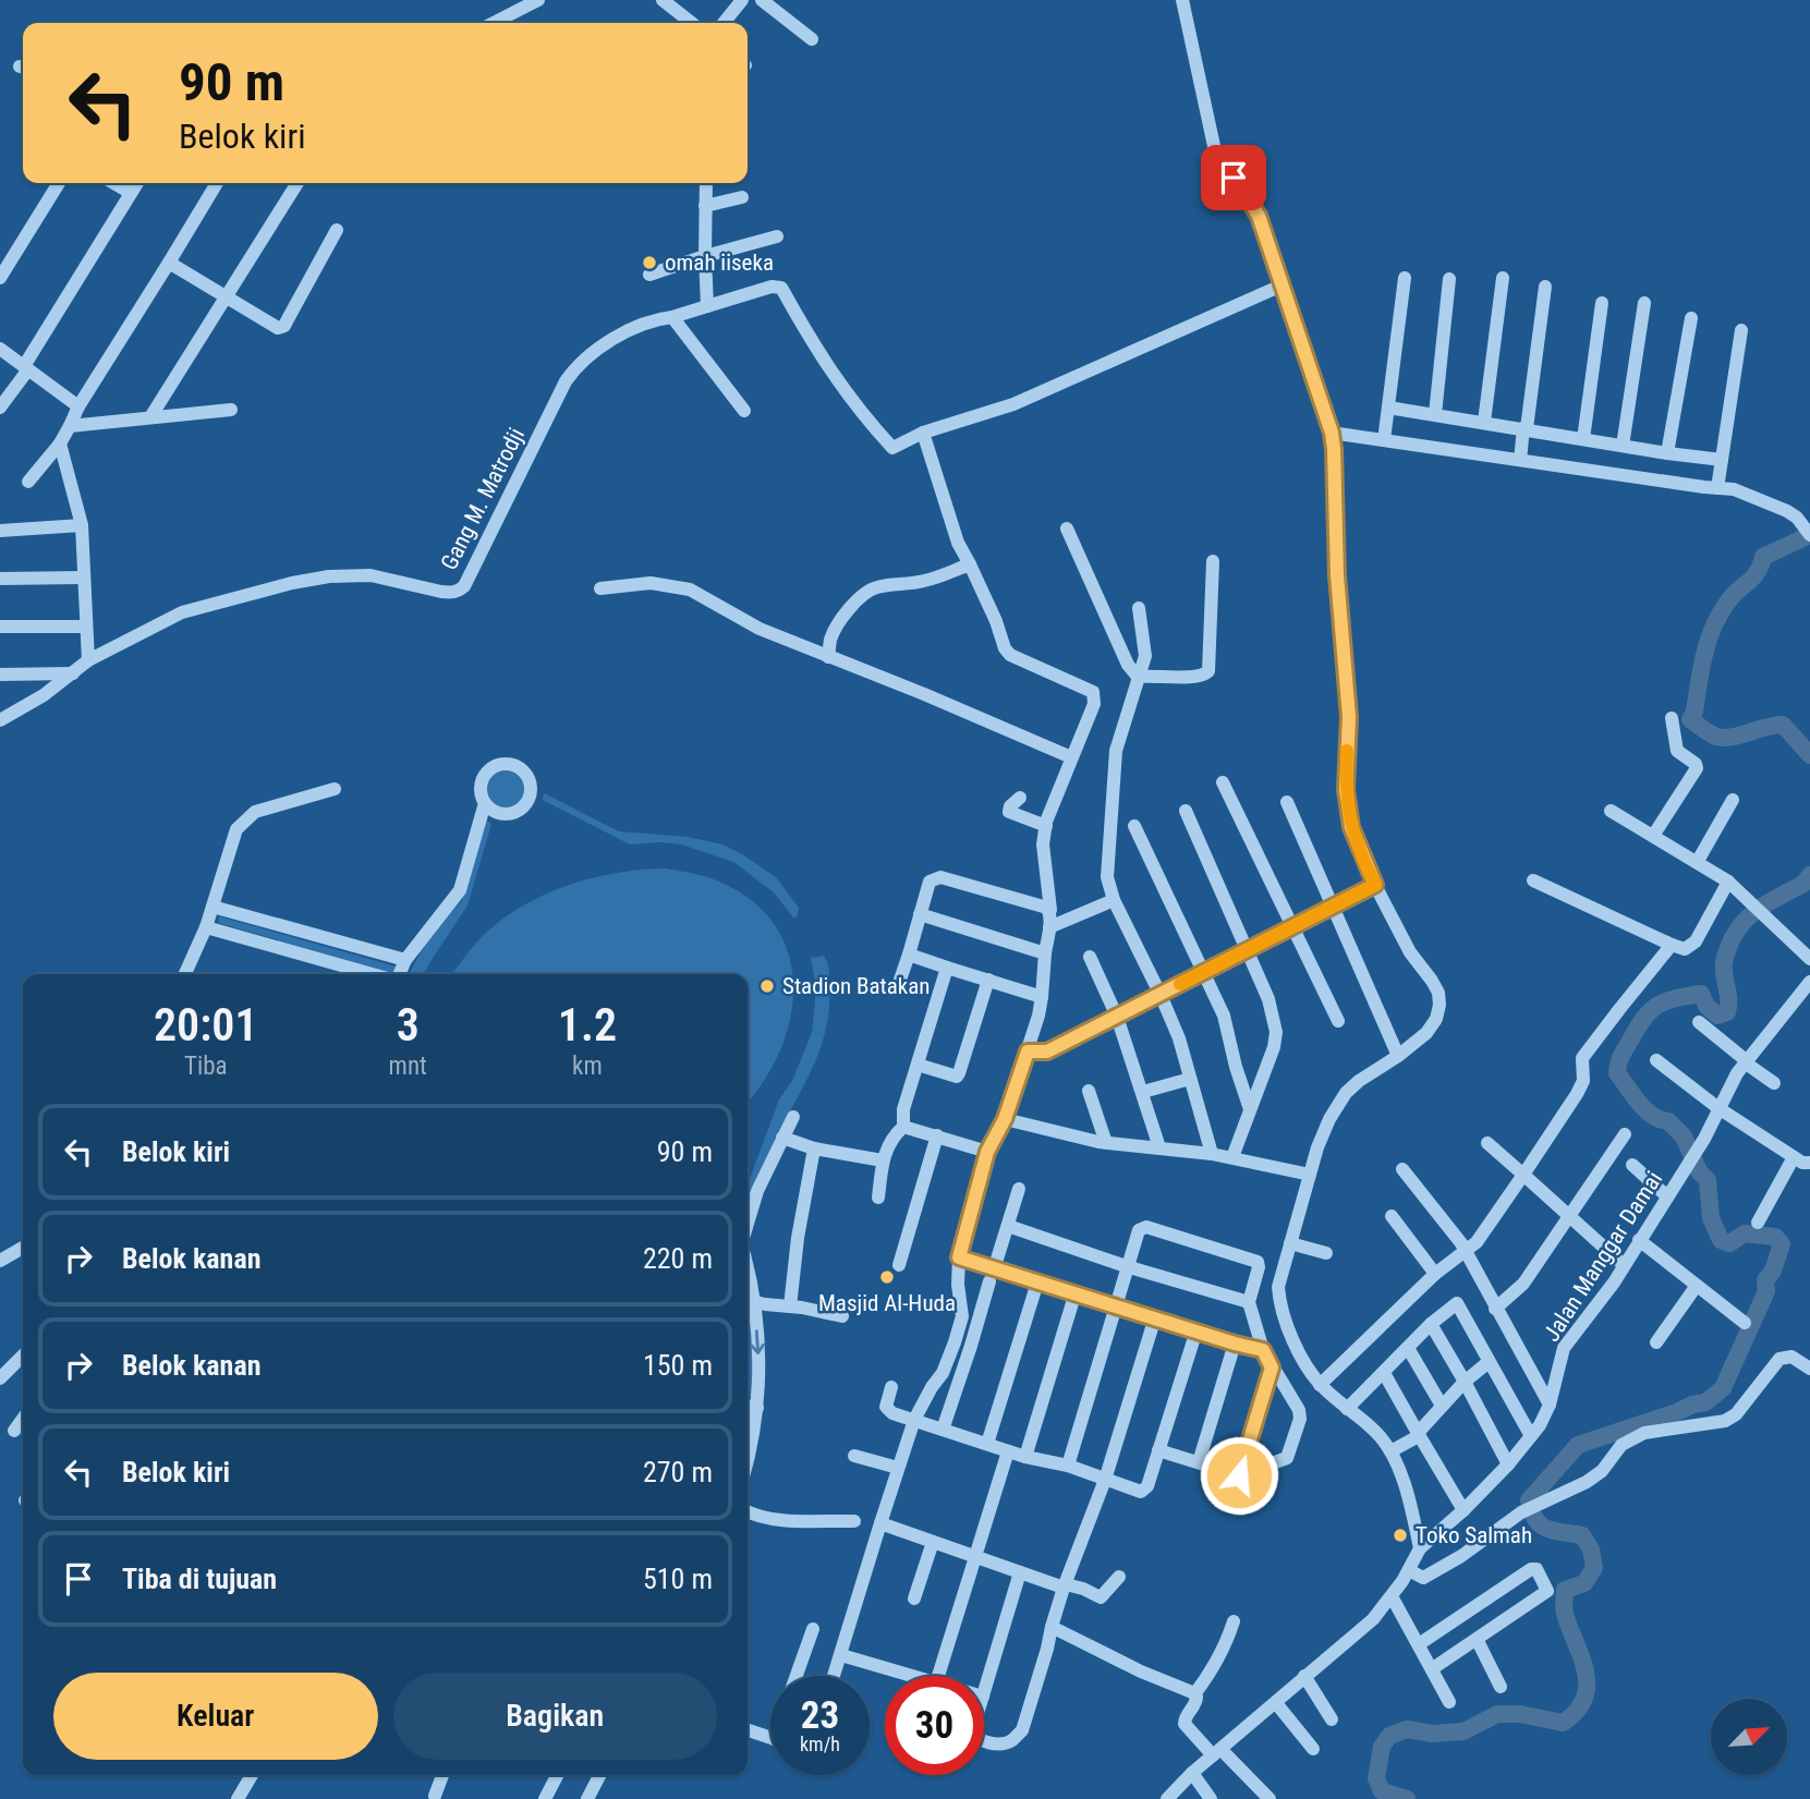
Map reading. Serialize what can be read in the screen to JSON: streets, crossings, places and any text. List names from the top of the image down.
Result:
{
  "streets": {
    "street": ["Gang M. Matrodji", "Jalan Manggar Damai"]
  },
  "places": [
    "omah iiseka",
    "Stadion Batakan",
    "Masjid Al-Huda",
    "Toko Salmah"
  ],
  "north": "top right",
  "page": {
    "turn": ["90 m", "Belok kiri"],
    "eta": [
      "20:01",
      "Tiba",
      "3",
      "mnt",
      "1.2",
      "km"
    ],
    "list": [
      {
        "name": "Belok kiri",
        "value": "90 m"
      },
      {
        "name": "Belok kanan",
        "value": "220 m"
      },
      {
        "name": "Belok kanan",
        "value": "150 m"
      },
      {
        "name": "Belok kiri",
        "value": "270 m"
      },
      {
        "name": "Tiba di tujuan",
        "value": "510 m"
      }
    ],
    "buttons": ["Keluar", "Bagikan"],
    "speed": "23 km/h",
    "limit": "30"
  }
}
